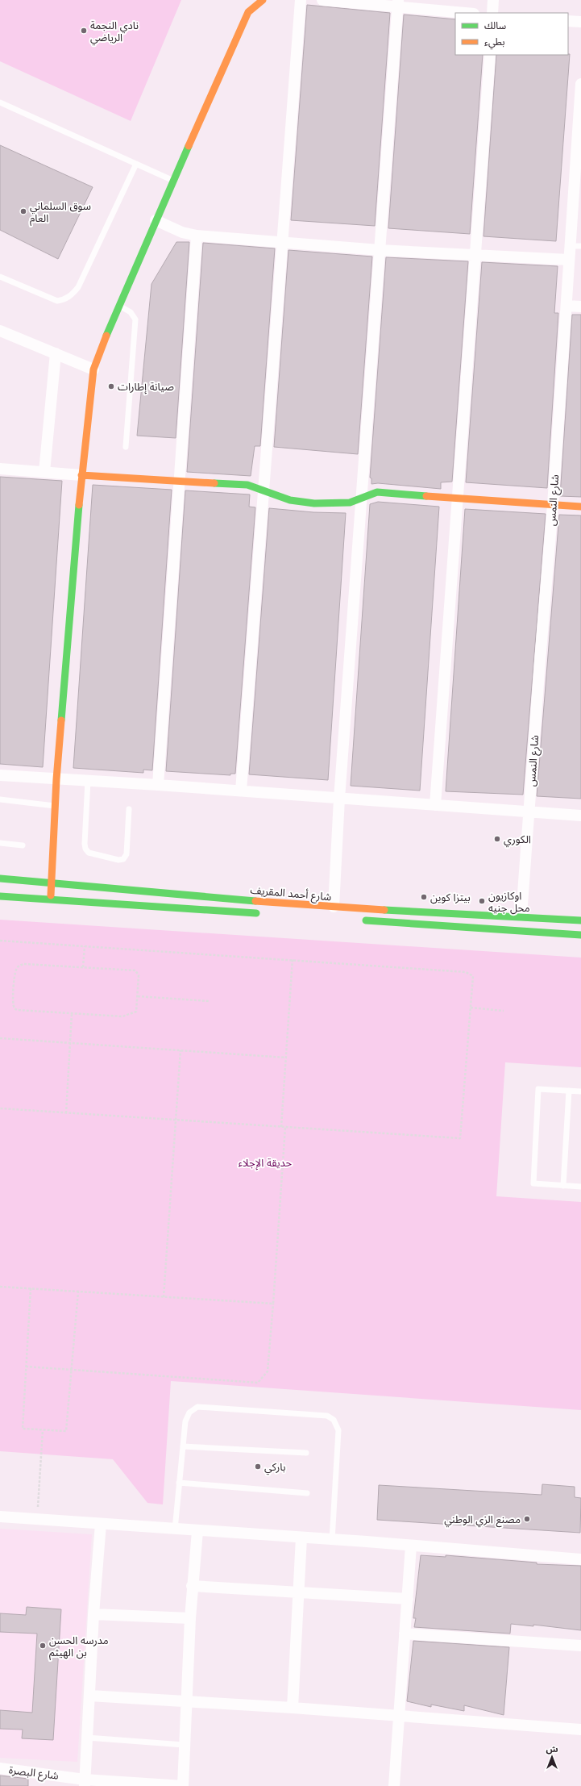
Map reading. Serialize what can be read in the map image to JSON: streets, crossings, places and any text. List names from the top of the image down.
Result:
{
  "streets": {
    "main road": ["شارع أحمد المقريف"],
    "street": ["شارع النمس", "شارع البصرة"]
  },
  "crossings": [
    ["شارع النمس", "شارع أحمد المقريف"]
  ],
  "parks": ["حديقة الإجلاء"],
  "places": [
    "نادي النجمة الرياضي",
    "سوق السلماني العام",
    "صيانة إطارات",
    "الكوري",
    "بيتزا كوين",
    "اوكازيون محل جنيه",
    "باركي",
    "مصنع الزي الوطني",
    "مدرسه الحسن بن الهيثم"
  ],
  "legend": ["سالك", "بطيء"],
  "north": "top"
}
